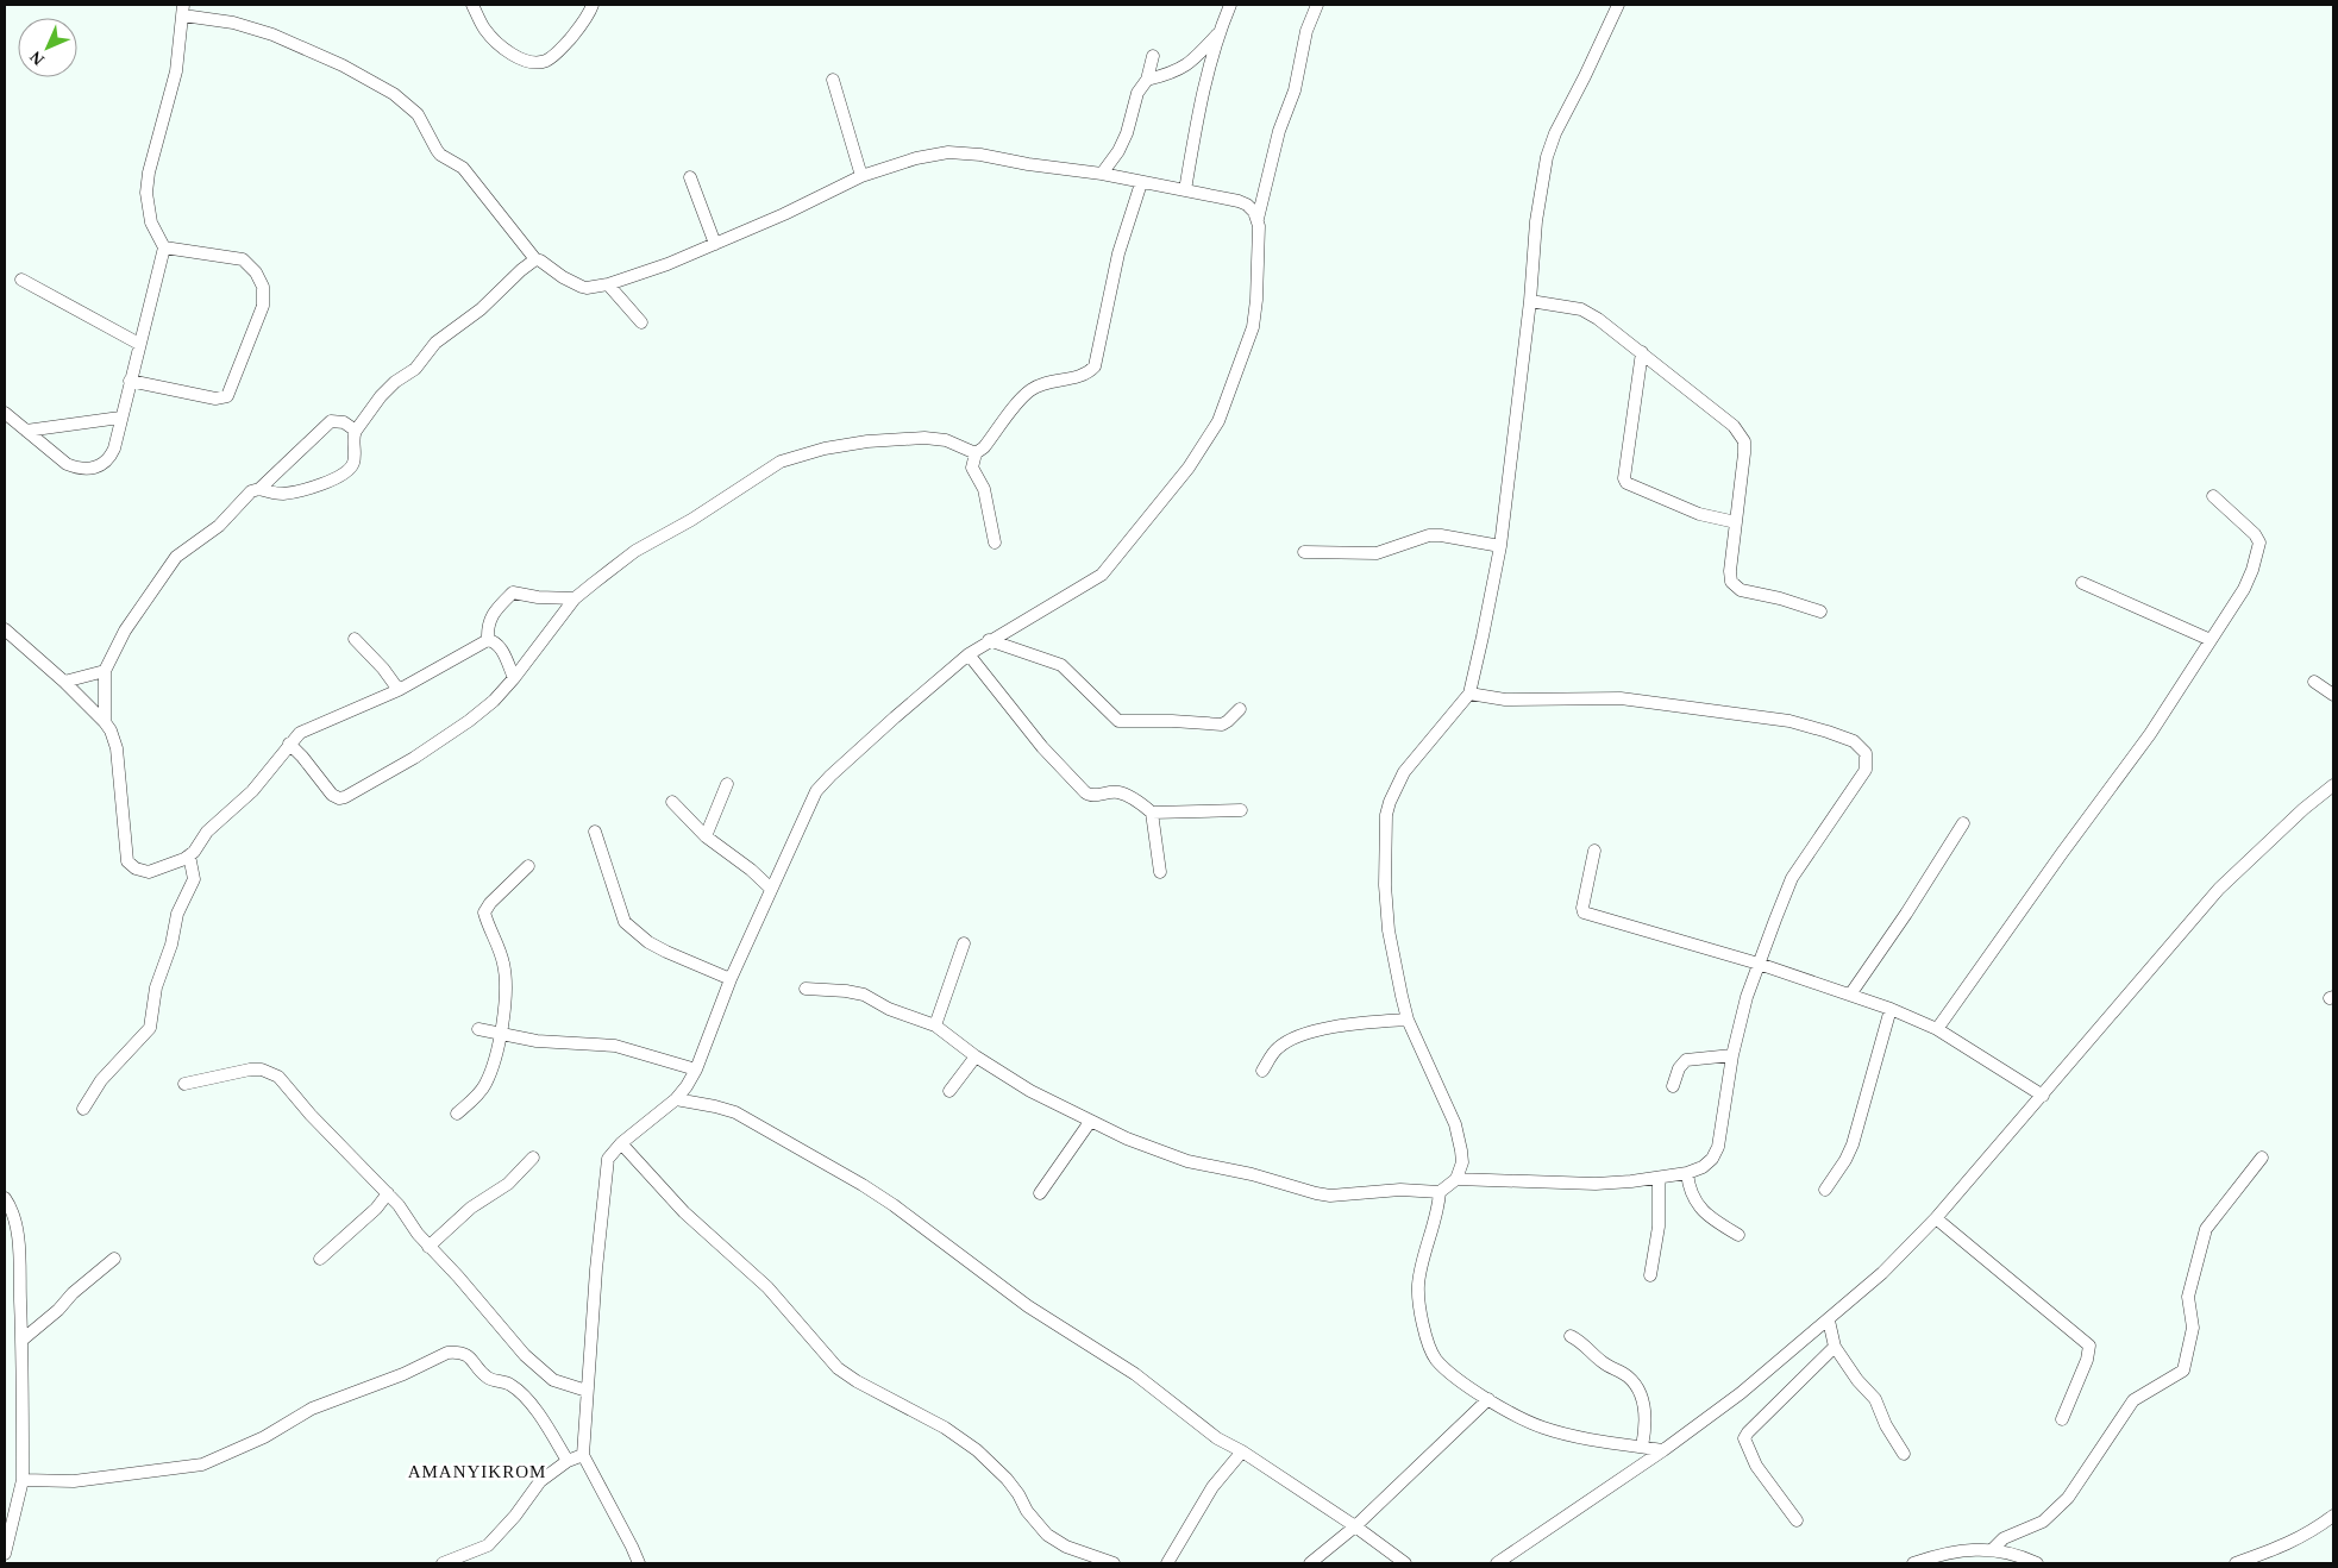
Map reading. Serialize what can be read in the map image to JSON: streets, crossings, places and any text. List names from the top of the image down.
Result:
{
  "districts": ["AMANYIKROM"],
  "north": "bottom left"
}
